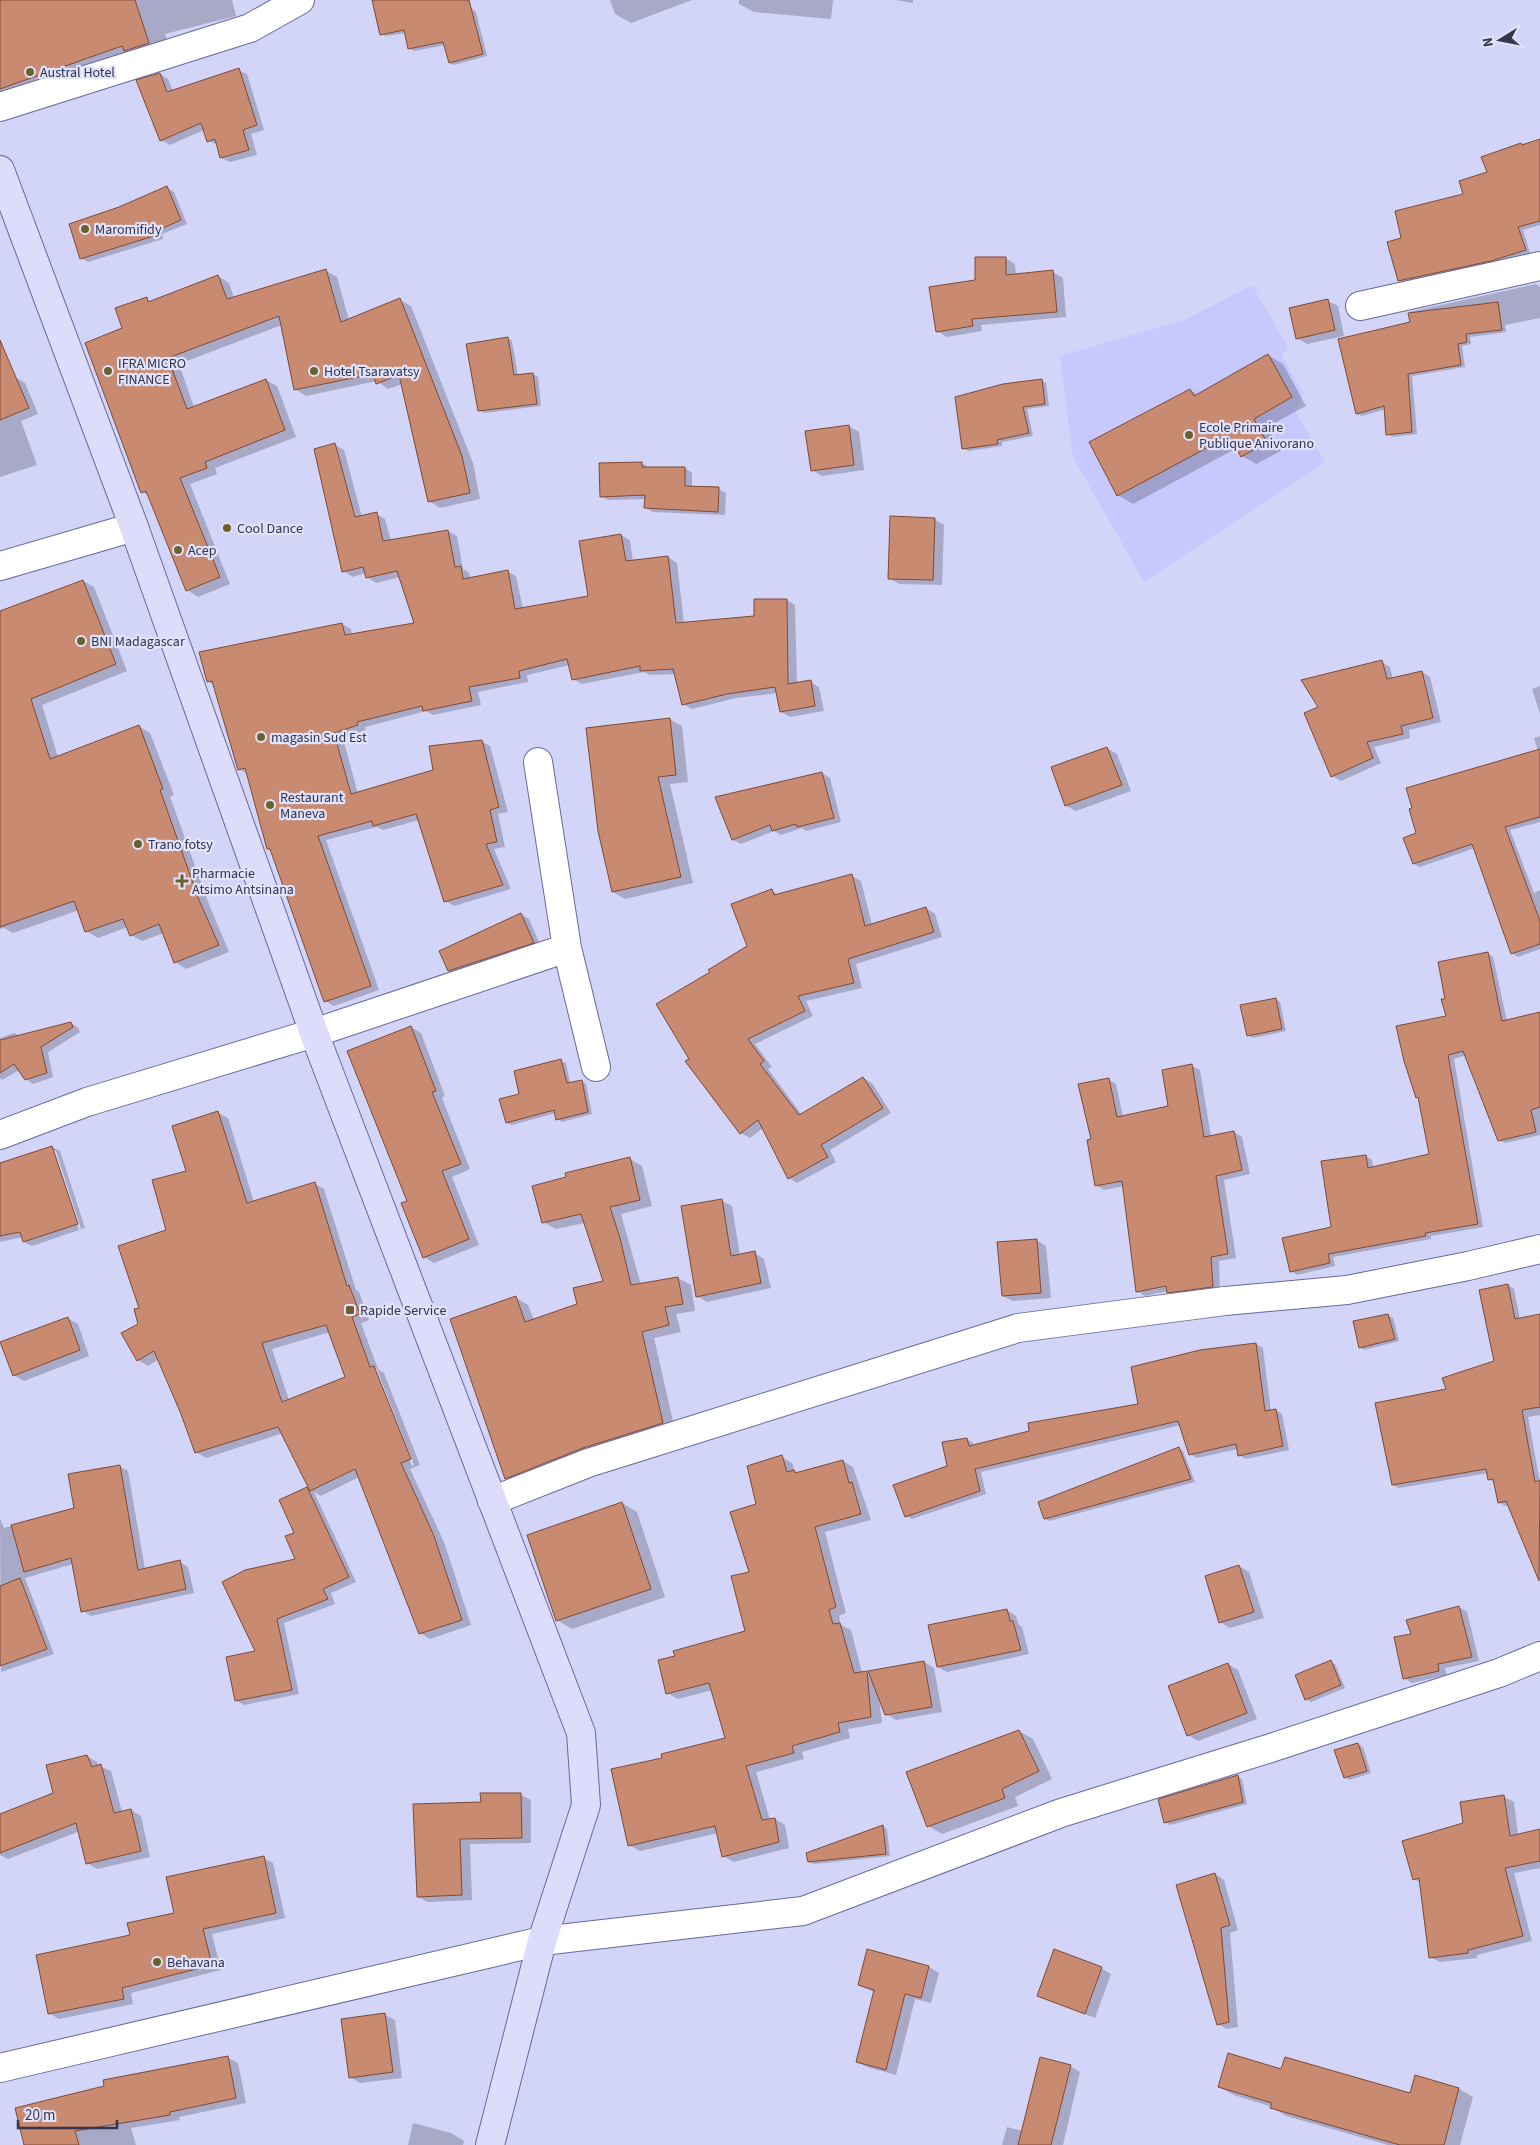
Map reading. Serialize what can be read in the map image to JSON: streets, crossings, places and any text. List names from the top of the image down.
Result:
{
  "places": {
    "other": [
      "Austral Hotel",
      "Maromifidy",
      "IFRA MICRO FINANCE",
      "Hotel Tsaravatsy",
      "Ecole Primaire Publique Anivorano",
      "Cool Dance",
      "Acep",
      "BNI Madagascar",
      "magasin Sud Est",
      "Restaurant Maneva",
      "Trano fotsy",
      "Behavana"
    ],
    "health": ["Pharmacie Atsimo Antsinana"],
    "transit": ["Rapide Service"]
  },
  "scale_bar": "20 m",
  "north": "left"
}
